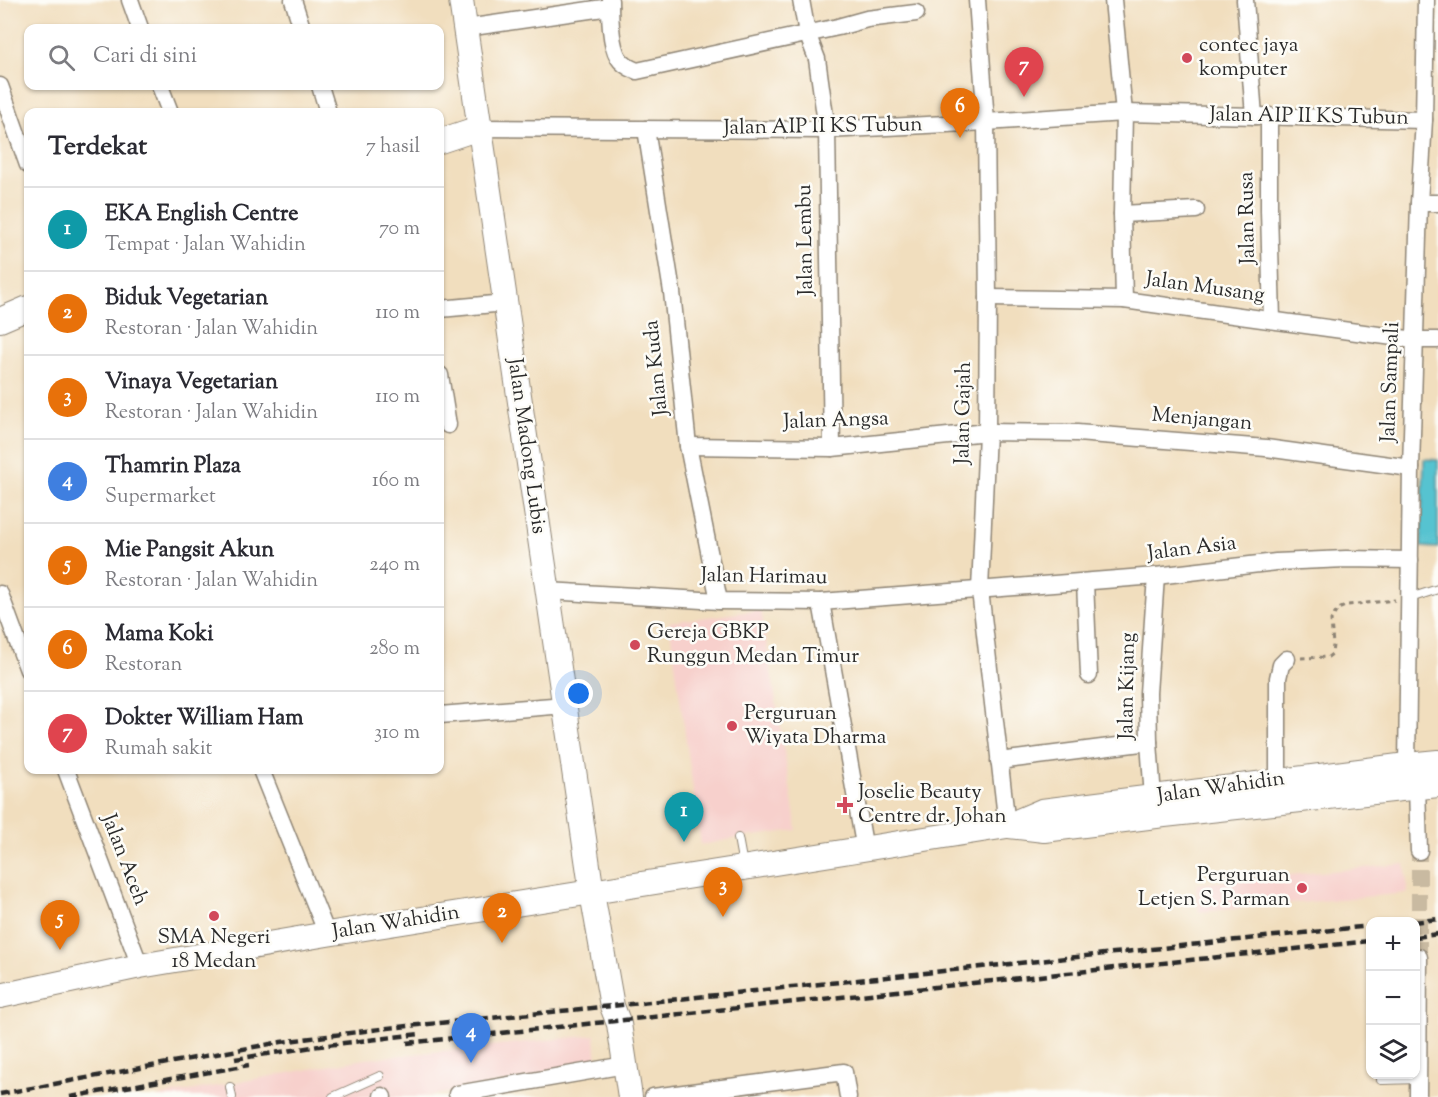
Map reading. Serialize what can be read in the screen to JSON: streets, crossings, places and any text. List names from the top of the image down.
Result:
{
  "streets": {
    "street": [
      "Jalan AIP II KS Tubun",
      "Jalan Rusa",
      "Jalan Lembu",
      "Jalan Musang",
      "Jalan Kuda",
      "Jalan Sampali",
      "Jalan Gajah",
      "Menjangan",
      "Jalan Angsa",
      "Jalan Madong Lubis",
      "Jalan Asia",
      "Jalan Harimau",
      "Jalan Kijang",
      "Jalan Wahidin",
      "Jalan Aceh"
    ]
  },
  "crossings": [
    ["Jalan AIP II KS Tubun", "Jalan Rusa"],
    ["Jalan AIP II KS Tubun", "Jalan Lembu"],
    ["Jalan AIP II KS Tubun", "Jalan Kuda"],
    ["Jalan AIP II KS Tubun", "Jalan Sampali"],
    ["Jalan AIP II KS Tubun", "Jalan Gajah"],
    ["Jalan AIP II KS Tubun", "Jalan Madong Lubis"],
    ["Jalan Rusa", "Jalan Musang"],
    ["Jalan Lembu", "Jalan Angsa"],
    ["Jalan Musang", "Jalan Sampali"],
    ["Jalan Musang", "Jalan Gajah"],
    ["Jalan Kuda", "Jalan Angsa"],
    ["Jalan Kuda", "Jalan Harimau"],
    ["Jalan Sampali", "Menjangan"],
    ["Jalan Sampali", "Jalan Asia"],
    ["Jalan Sampali", "Jalan Wahidin"],
    ["Jalan Gajah", "Menjangan"],
    ["Jalan Gajah", "Jalan Angsa"],
    ["Jalan Gajah", "Jalan Asia"],
    ["Jalan Gajah", "Jalan Harimau"],
    ["Jalan Gajah", "Jalan Wahidin"],
    ["Menjangan", "Jalan Angsa"],
    ["Jalan Madong Lubis", "Jalan Harimau"],
    ["Jalan Madong Lubis", "Jalan Wahidin"],
    ["Jalan Asia", "Jalan Harimau"],
    ["Jalan Asia", "Jalan Kijang"],
    ["Jalan Kijang", "Jalan Wahidin"],
    ["Jalan Wahidin", "Jalan Aceh"]
  ],
  "places": {
    "other": [
      "contec jaya komputer",
      "Gereja GBKP Runggun Medan Timur",
      "Perguruan Wiyata Dharma",
      "Perguruan Letjen S. Parman",
      "SMA Negeri 18 Medan"
    ],
    "health": ["Joselie Beauty Centre dr. Johan"]
  },
  "page": {
    "search": "Cari di sini",
    "pins": [
      "7",
      "6",
      "1",
      "3",
      "2",
      "5",
      "4"
    ],
    "heading": ["Terdekat", "7 hasil"],
    "list": [
      {
        "mark": "1",
        "name": "EKA English Centre",
        "note": "Tempat · Jalan Wahidin",
        "value": "70 m"
      },
      {
        "mark": "2",
        "name": "Biduk Vegetarian",
        "note": "Restoran · Jalan Wahidin",
        "value": "110 m"
      },
      {
        "mark": "3",
        "name": "Vinaya Vegetarian",
        "note": "Restoran · Jalan Wahidin",
        "value": "110 m"
      },
      {
        "mark": "4",
        "name": "Thamrin Plaza",
        "note": "Supermarket",
        "value": "160 m"
      },
      {
        "mark": "5",
        "name": "Mie Pangsit Akun",
        "note": "Restoran · Jalan Wahidin",
        "value": "240 m"
      },
      {
        "mark": "6",
        "name": "Mama Koki",
        "note": "Restoran",
        "value": "280 m"
      },
      {
        "mark": "7",
        "name": "Dokter William Ham",
        "note": "Rumah sakit",
        "value": "310 m"
      }
    ],
    "map_buttons": ["+", "−"]
  }
}
